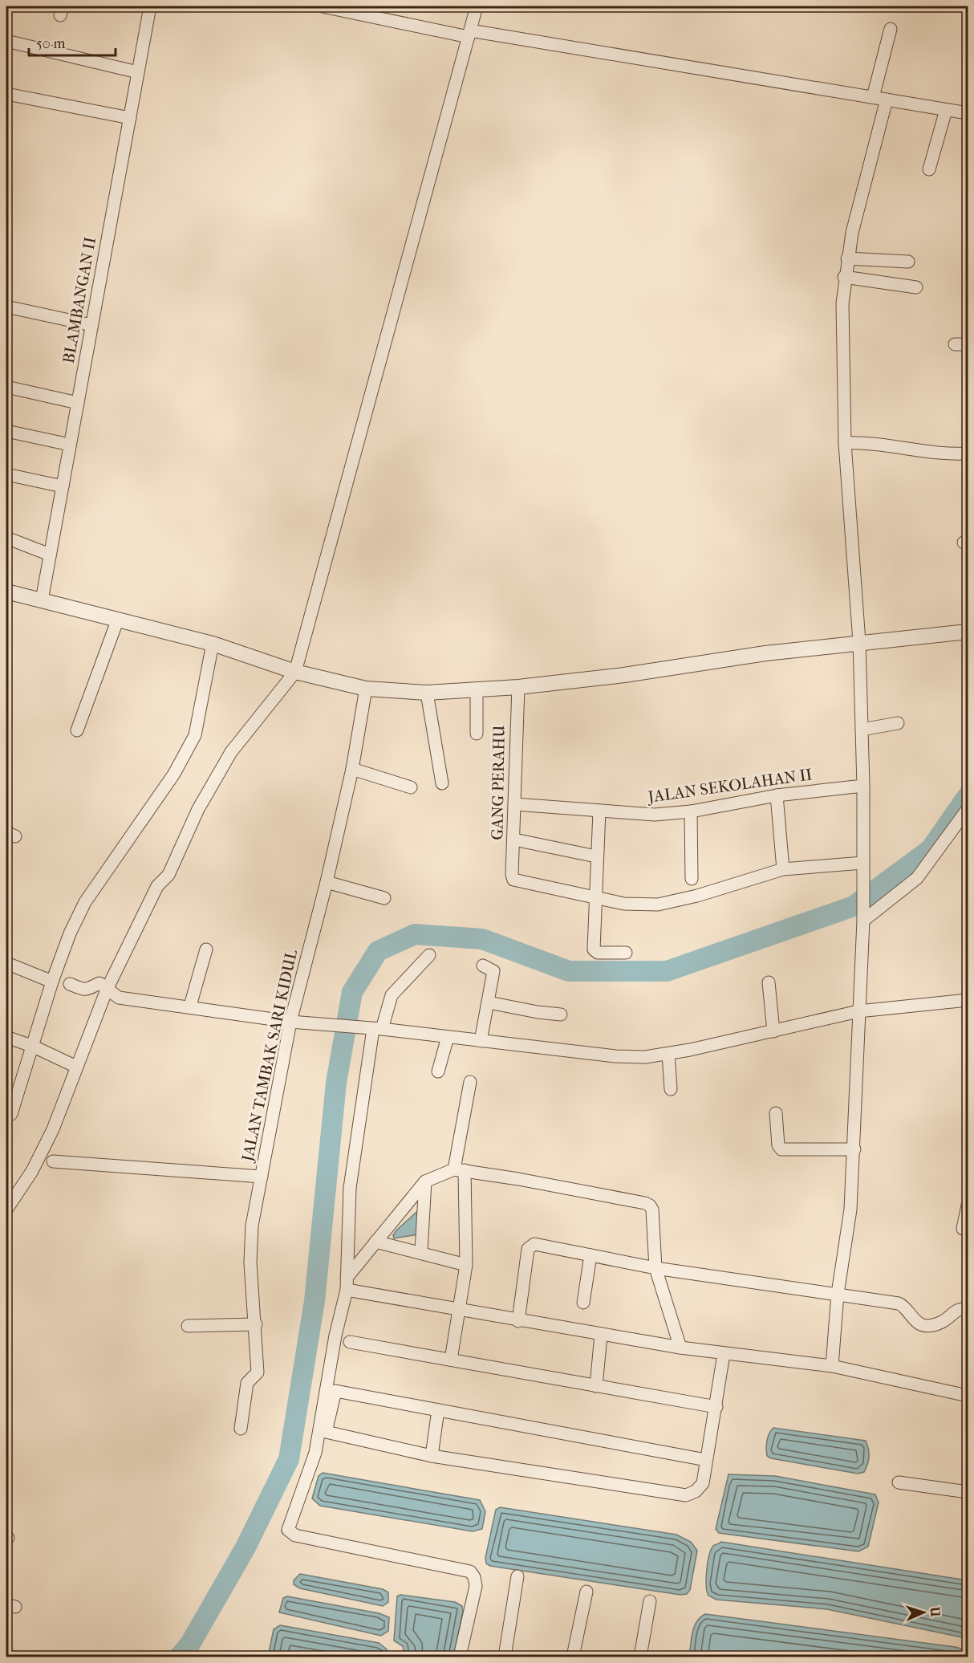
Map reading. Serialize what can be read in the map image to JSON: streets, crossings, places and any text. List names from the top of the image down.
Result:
{
  "streets": {
    "street": [
      "BLAMBANGAN II",
      "GANG PERAHU",
      "JALAN SEKOLAHAN II",
      "JALAN TAMBAK SARI KIDUL"
    ]
  },
  "crossings": [
    ["GANG PERAHU", "JALAN SEKOLAHAN II"]
  ],
  "scale_bar": "50 m",
  "north": "right"
}
